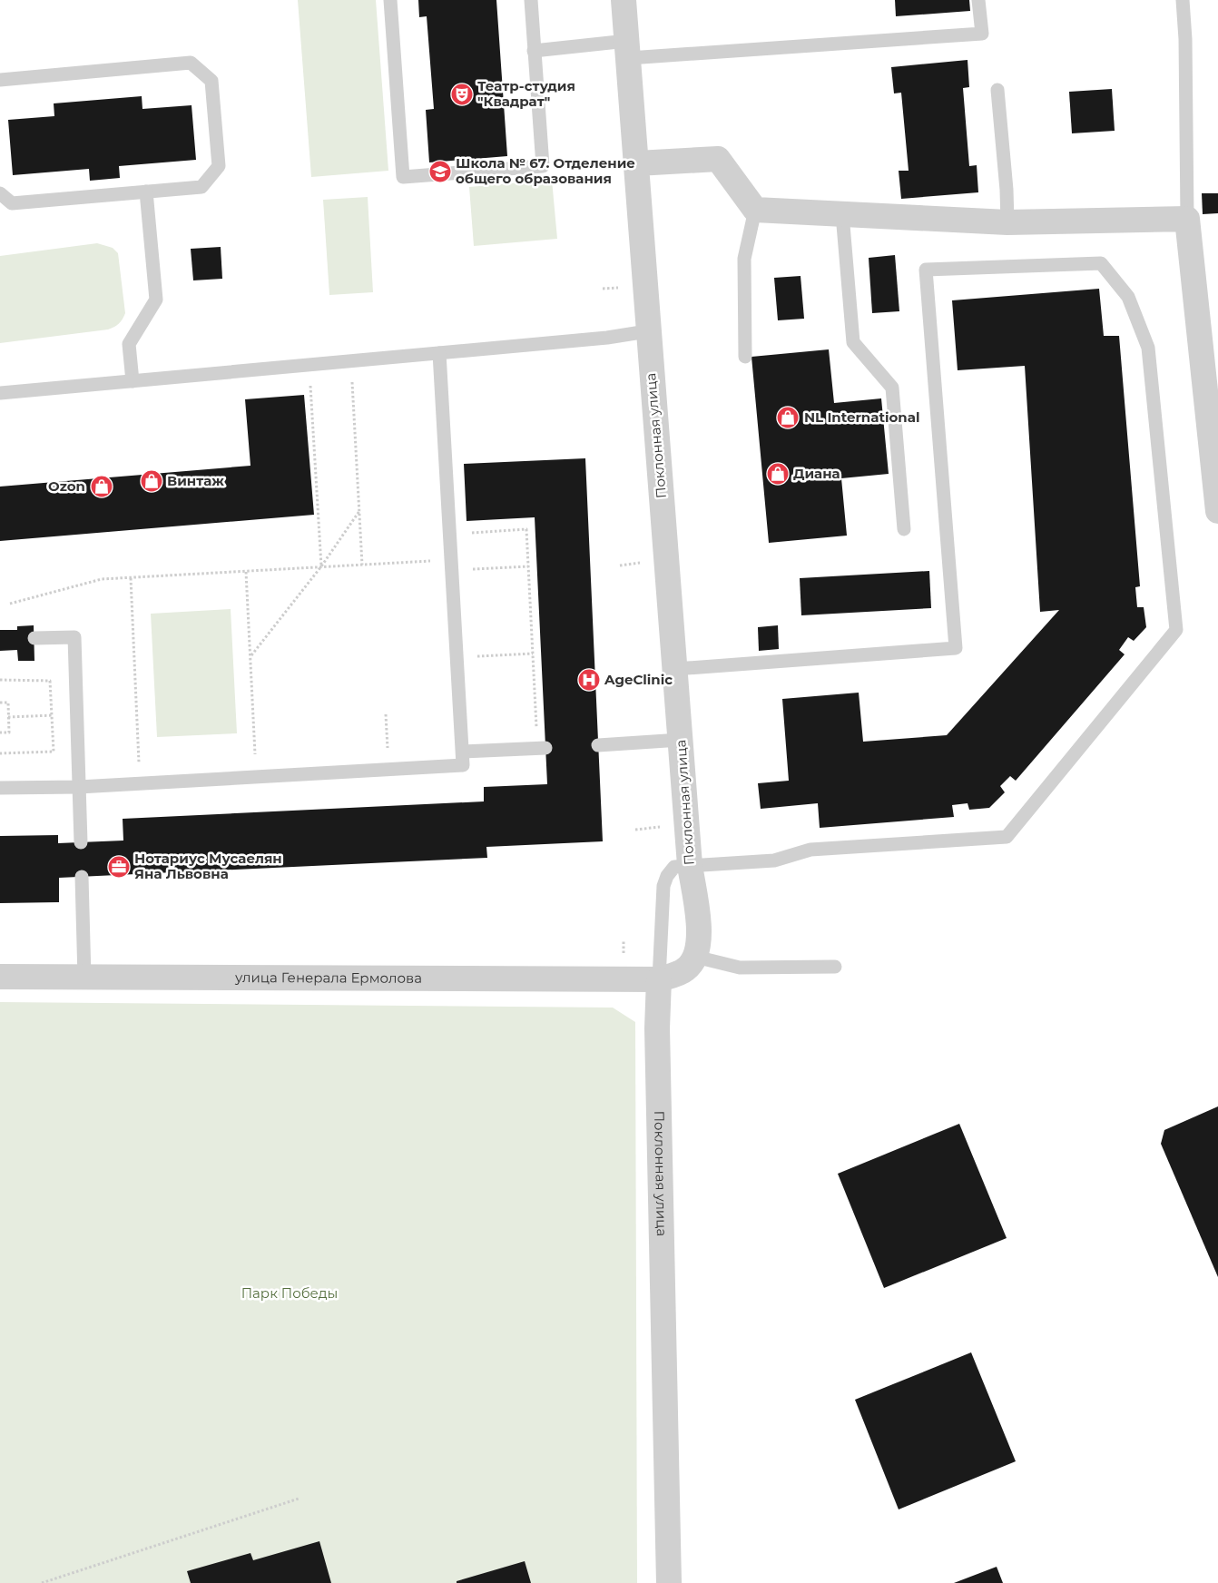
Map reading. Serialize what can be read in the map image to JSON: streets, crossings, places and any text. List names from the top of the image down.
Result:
{
  "streets": {
    "street": ["Поклонная улица", "улица Генерала Ермолова"]
  },
  "crossings": [
    ["Поклонная улица", "улица Генерала Ермолова"]
  ],
  "parks": ["Парк Победы"],
  "places": {
    "theatre": ["Театр-студия \"Квадрат\""],
    "school or university": ["Школа № 67. Отделение общего образования"],
    "shop": [
      "NL International",
      "Диана",
      "Винтаж",
      "Ozon"
    ],
    "hospital": ["AgeClinic"],
    "office": ["Нотариус Мусаелян Яна Львовна"]
  }
}
